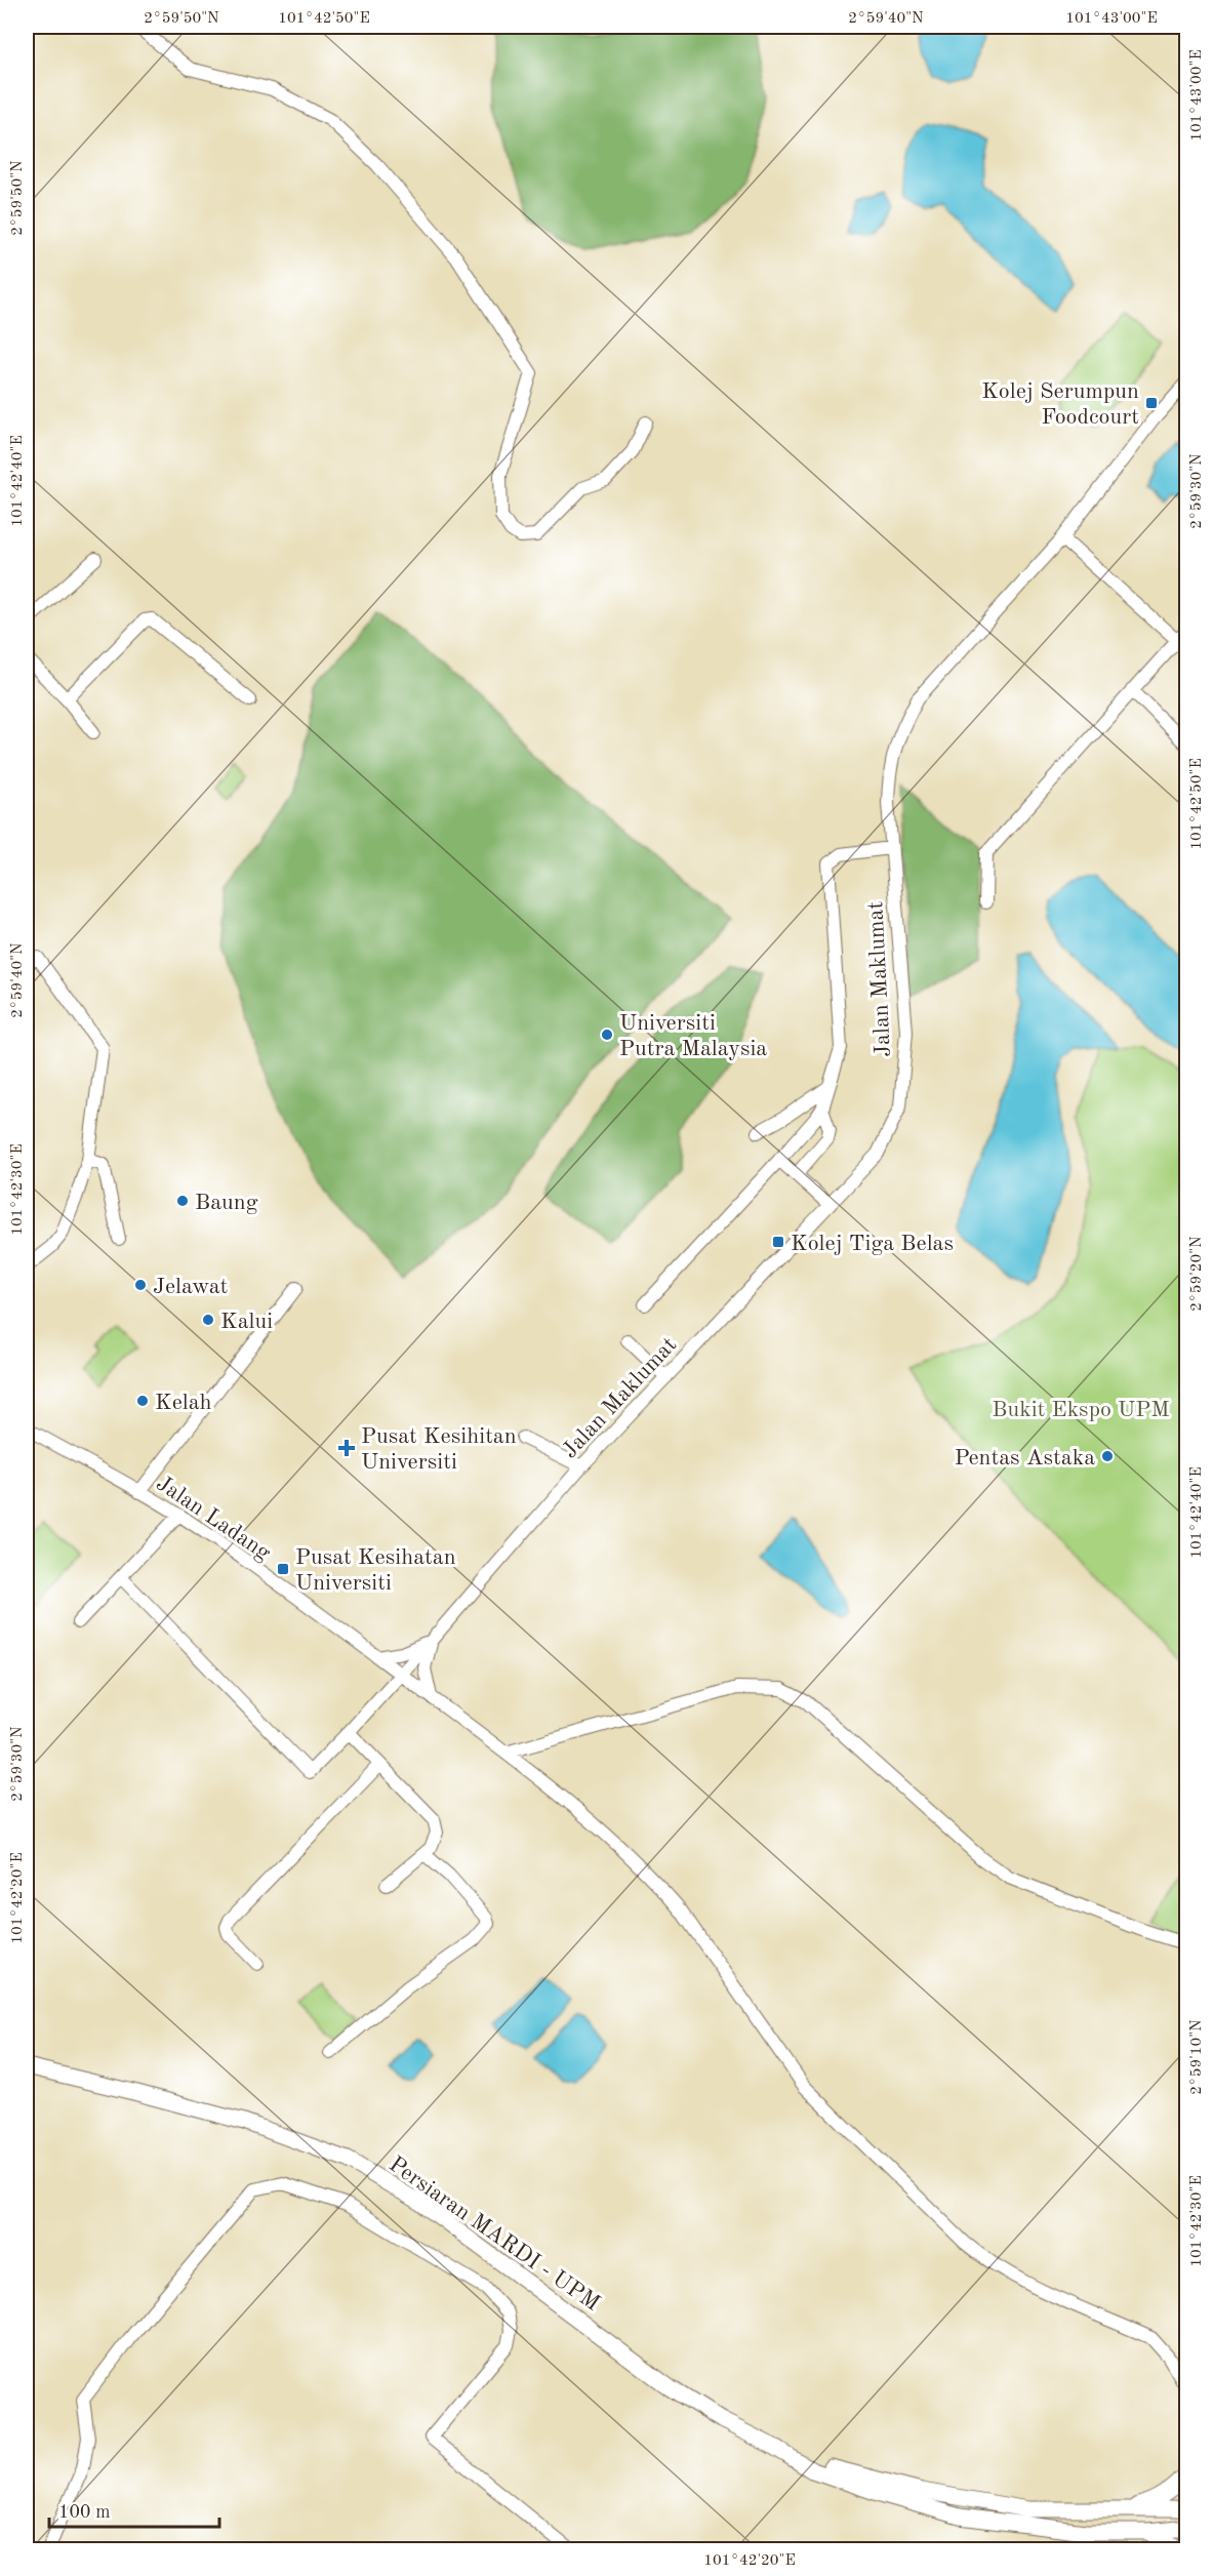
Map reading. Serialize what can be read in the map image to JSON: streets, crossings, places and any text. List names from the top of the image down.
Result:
{
  "streets": {
    "street": ["Jalan Maklumat", "Jalan Ladang", "Persiaran MARDI - UPM"]
  },
  "crossings": [
    ["Jalan Maklumat", "Jalan Ladang"]
  ],
  "parks": ["Bukit Ekspo UPM"],
  "places": {
    "transit": ["Kolej Serumpun Foodcourt", "Kolej Tiga Belas", "Pusat Kesihatan Universiti"],
    "other": [
      "Universiti Putra Malaysia",
      "Baung",
      "Jelawat",
      "Kalui",
      "Kelah",
      "Pentas Astaka"
    ],
    "health": ["Pusat Kesihitan Universiti"]
  },
  "scale_bar": "100 m",
  "coordinates": [
    "2°59'50\"N",
    "101°42'50\"E",
    "2°59'40\"N",
    "101°43'00\"E",
    "101°42'40\"E",
    "2°59'30\"N",
    "101°42'30\"E",
    "2°59'20\"N",
    "101°42'20\"E",
    "2°59'10\"N"
  ]
}
